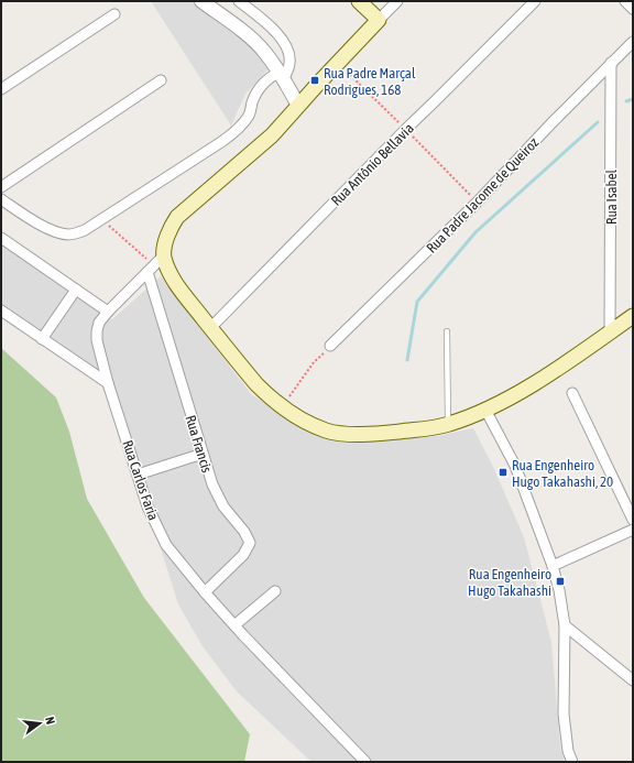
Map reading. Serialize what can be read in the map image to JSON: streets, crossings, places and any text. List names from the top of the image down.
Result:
{
  "streets": {
    "street": [
      "Rua Antônio Bellavia",
      "Rua Padre Jacome de Queiroz",
      "Rua Isabel",
      "Rua Francis",
      "Rua Carlos Faria"
    ]
  },
  "crossings": [
    ["Rua Padre Jacome de Queiroz", "Rua Isabel"],
    ["Rua Francis", "Rua Carlos Faria"]
  ],
  "places": {
    "transit": ["Rua Padre Marçal Rodrigues, 168", "Rua Engenheiro Hugo Takahashi, 20", "Rua Engenheiro Hugo Takahashi"]
  },
  "north": "right"
}
